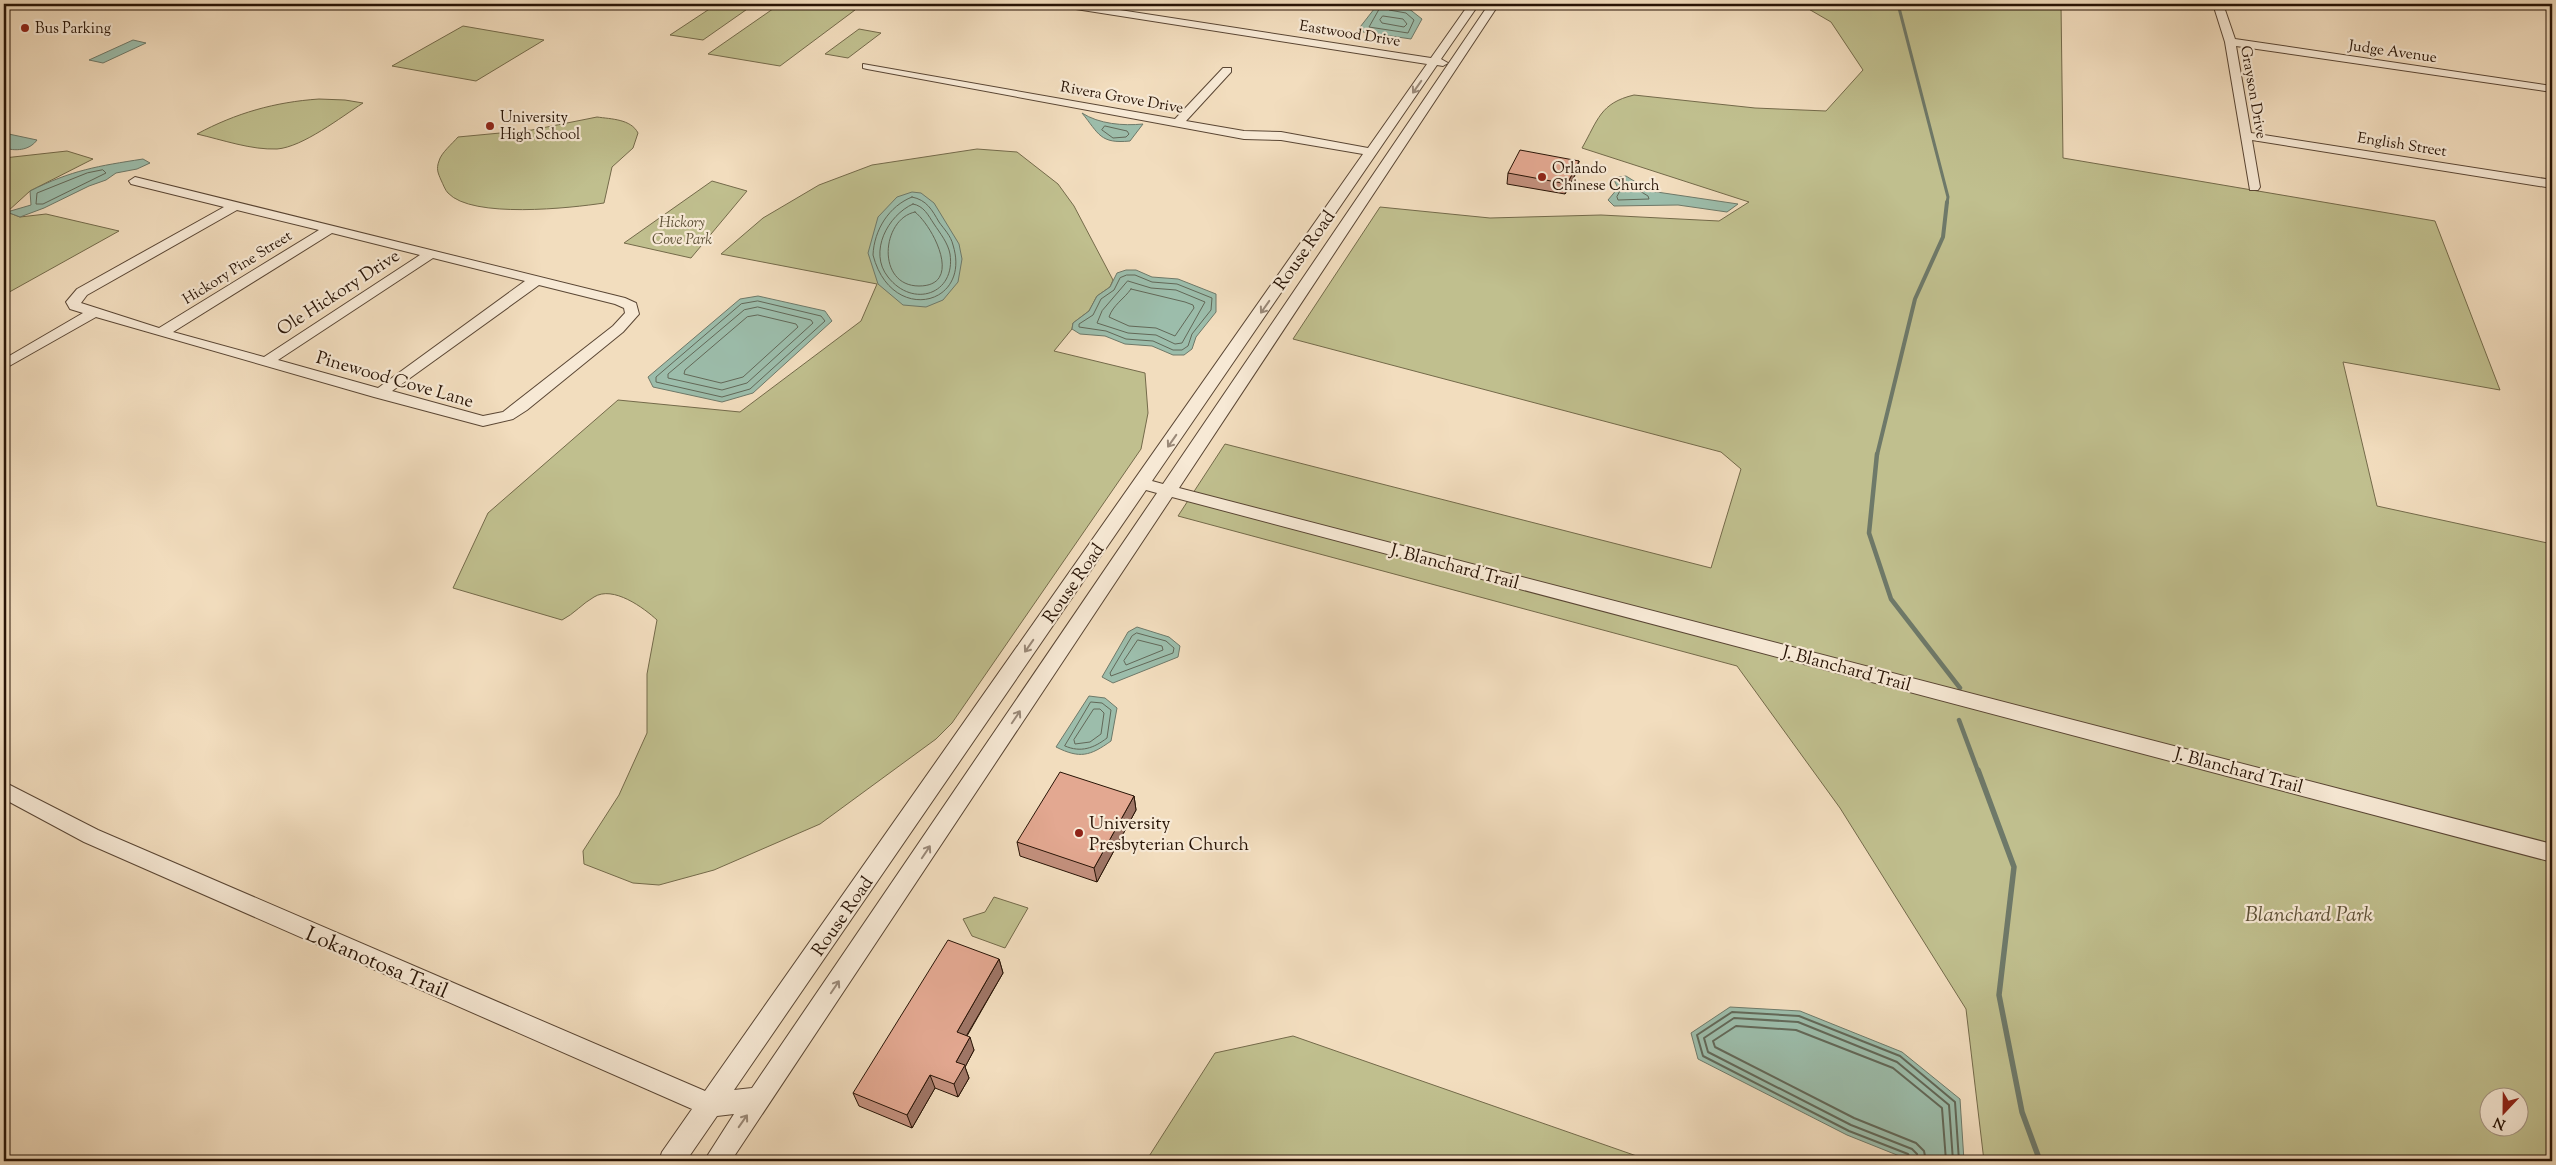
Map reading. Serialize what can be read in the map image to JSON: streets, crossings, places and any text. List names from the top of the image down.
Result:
{
  "streets": {
    "street": [
      "Eastwood Drive",
      "Judge Avenue",
      "Grayson Drive",
      "Rivera Grove Drive",
      "English Street",
      "Rouse Road",
      "Hickory Pine Street",
      "Ole Hickory Drive",
      "Pinewood Cove Lane",
      "J. Blanchard Trail",
      "Lokanotosa Trail"
    ]
  },
  "crossings": [
    ["Eastwood Drive", "Rouse Road"],
    ["Judge Avenue", "Grayson Drive"],
    ["Grayson Drive", "English Street"],
    ["Rivera Grove Drive", "Rouse Road"],
    ["Rouse Road", "J. Blanchard Trail"],
    ["Rouse Road", "Lokanotosa Trail"],
    ["Hickory Pine Street", "Pinewood Cove Lane"],
    ["Ole Hickory Drive", "Pinewood Cove Lane"]
  ],
  "parks": ["Hickory Cove Park", "Blanchard Park"],
  "places": [
    "Bus Parking",
    "University High School",
    "Orlando Chinese Church",
    "University Presbyterian Church"
  ],
  "north": "bottom"
}
